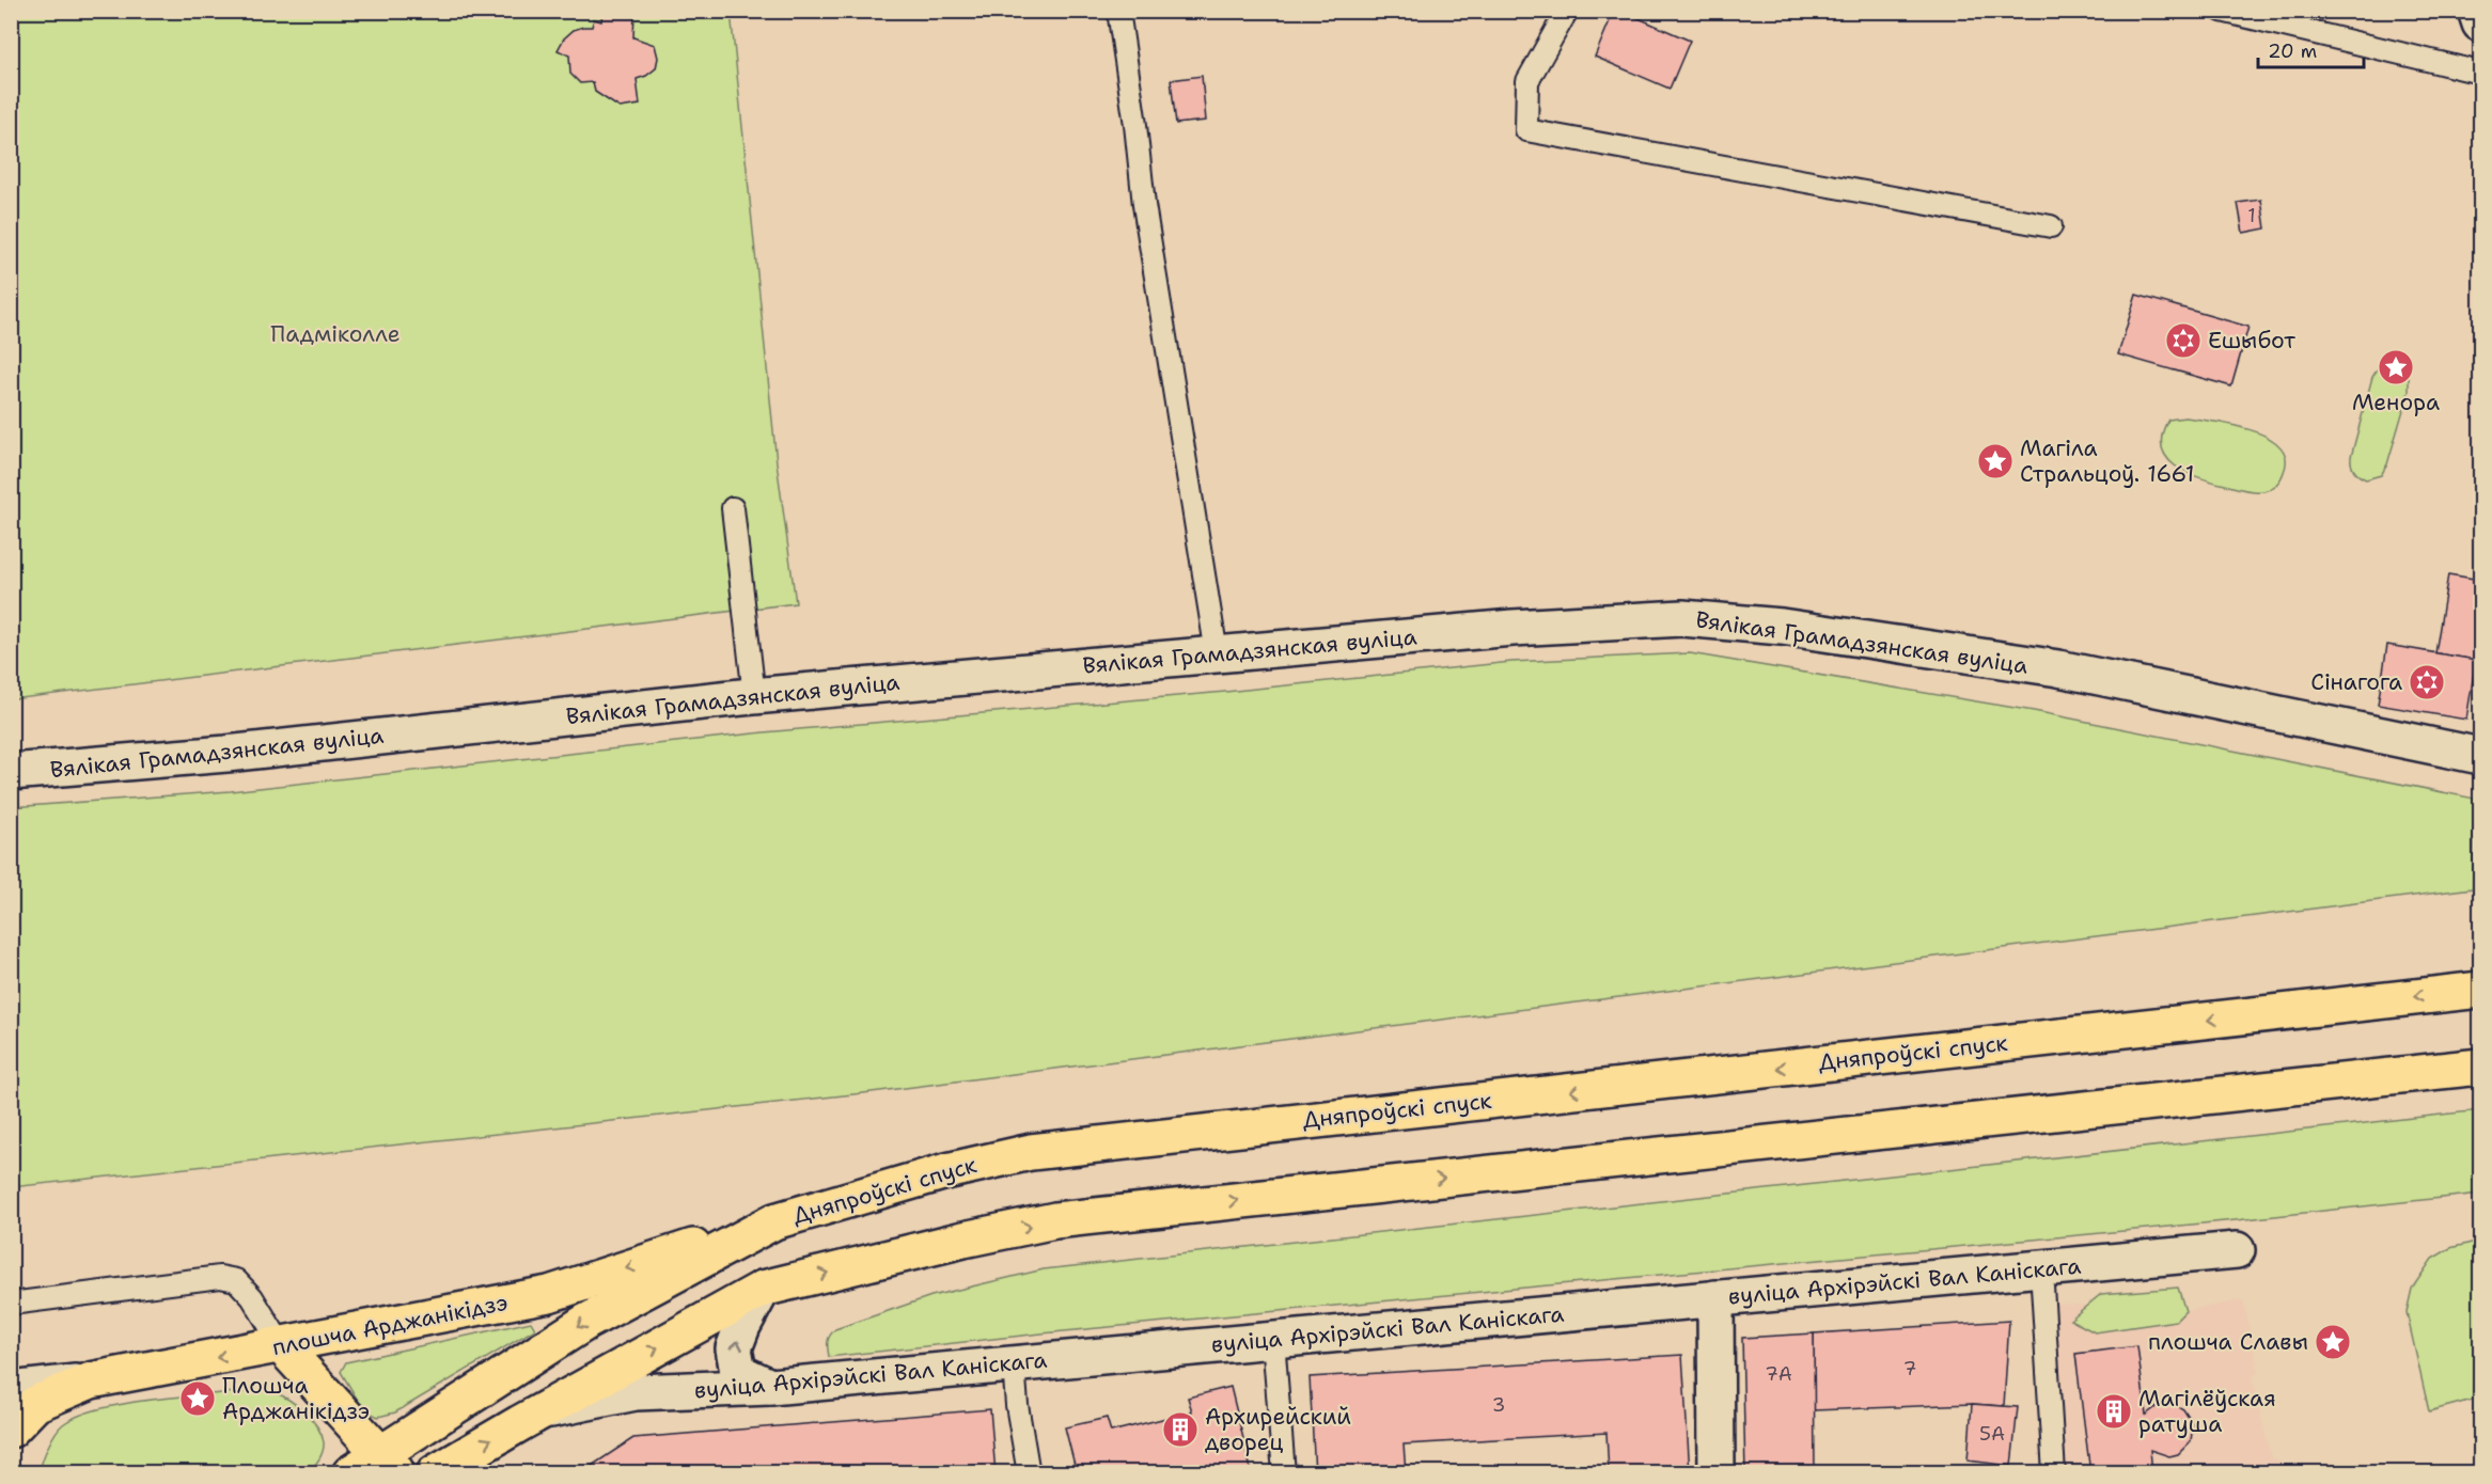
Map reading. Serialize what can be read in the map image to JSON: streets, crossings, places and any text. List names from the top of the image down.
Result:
{
  "streets": {
    "main road": ["Дняпроўскі спуск", "плошча Арджанікідзэ"],
    "street": ["Вялікая Грамадзянская вуліца", "вуліца Архірэйскі Вал Каніскага"]
  },
  "crossings": [
    ["Дняпроўскі спуск", "плошча Арджанікідзэ"]
  ],
  "parks": ["Падміколле"],
  "places": {
    "synagogue": ["Ешыбот", "Сінагога"],
    "place": [
      "Менора",
      "Магіла Стральцоў. 1661",
      "плошча Славы",
      "Плошча Арджанікідзэ"
    ],
    "building": ["Магілёўская ратуша", "Архирейский дворец"]
  },
  "house_numbers": [
    "1",
    "7",
    "7А",
    "3",
    "5А"
  ],
  "scale_bar": "20 m"
}
